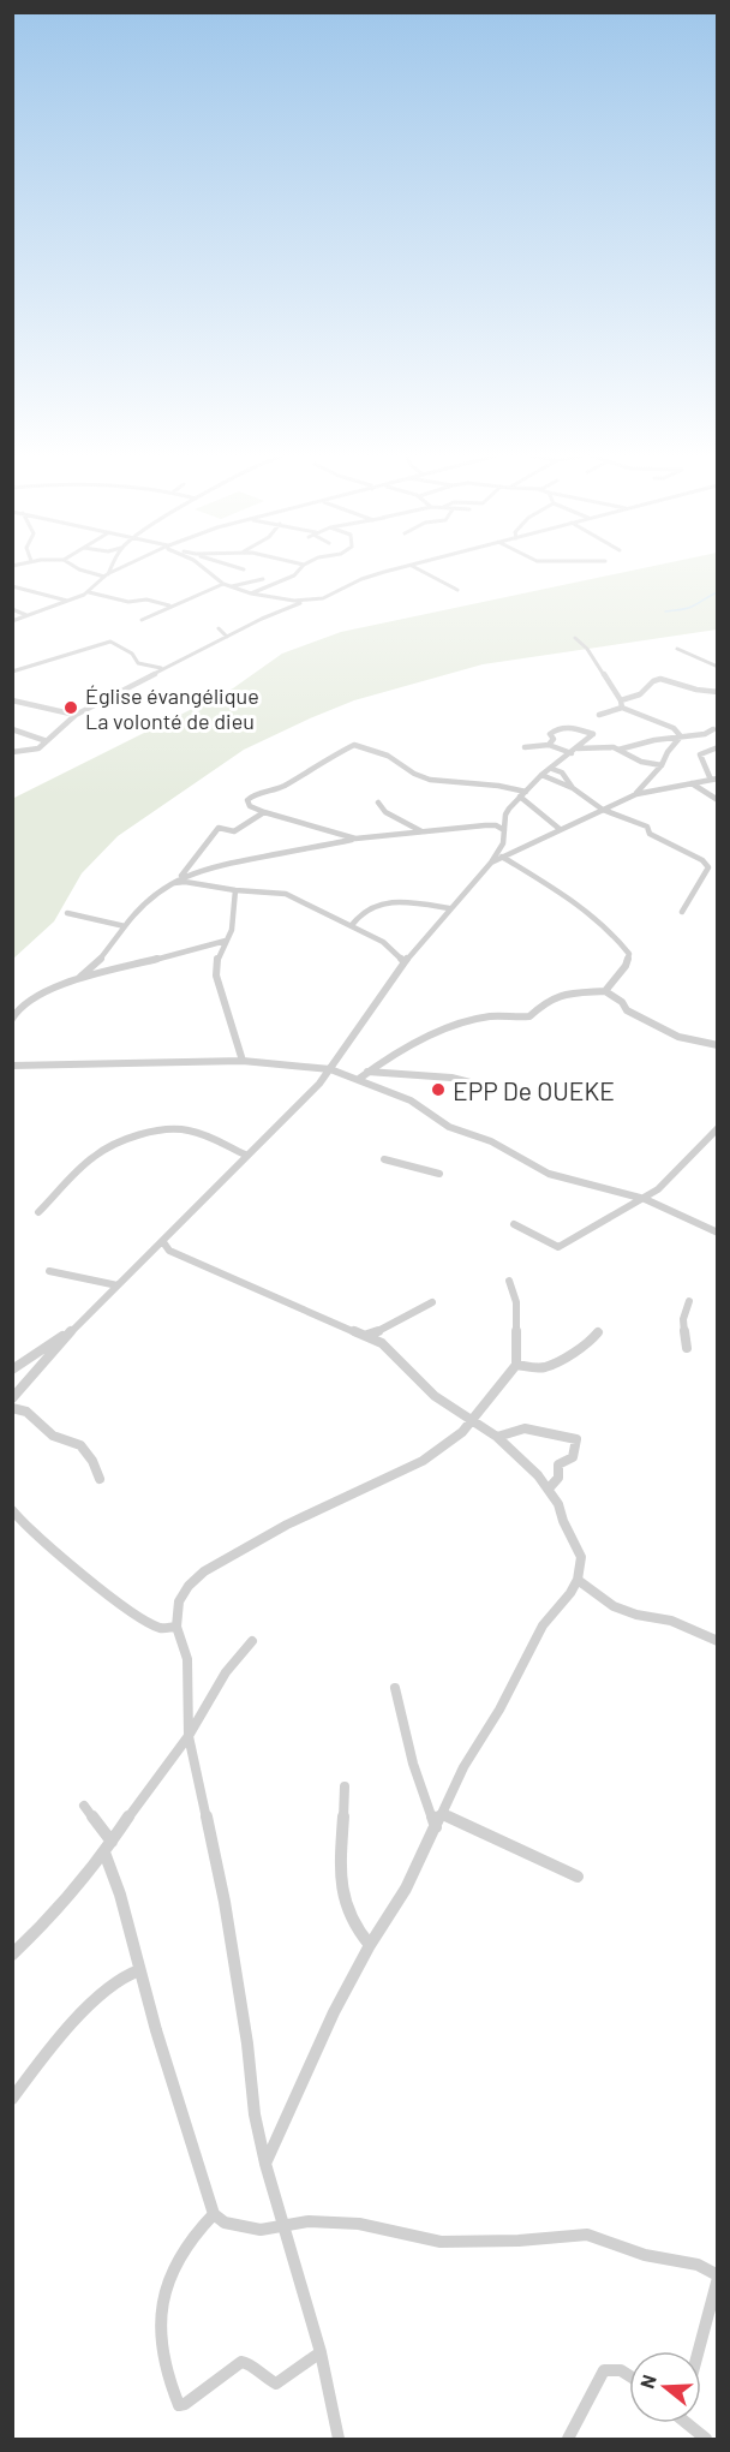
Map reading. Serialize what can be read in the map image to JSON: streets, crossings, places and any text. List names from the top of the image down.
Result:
{
  "places": ["Église évangélique La volonté de dieu", "EPP De OUEKE"],
  "north": "left"
}
